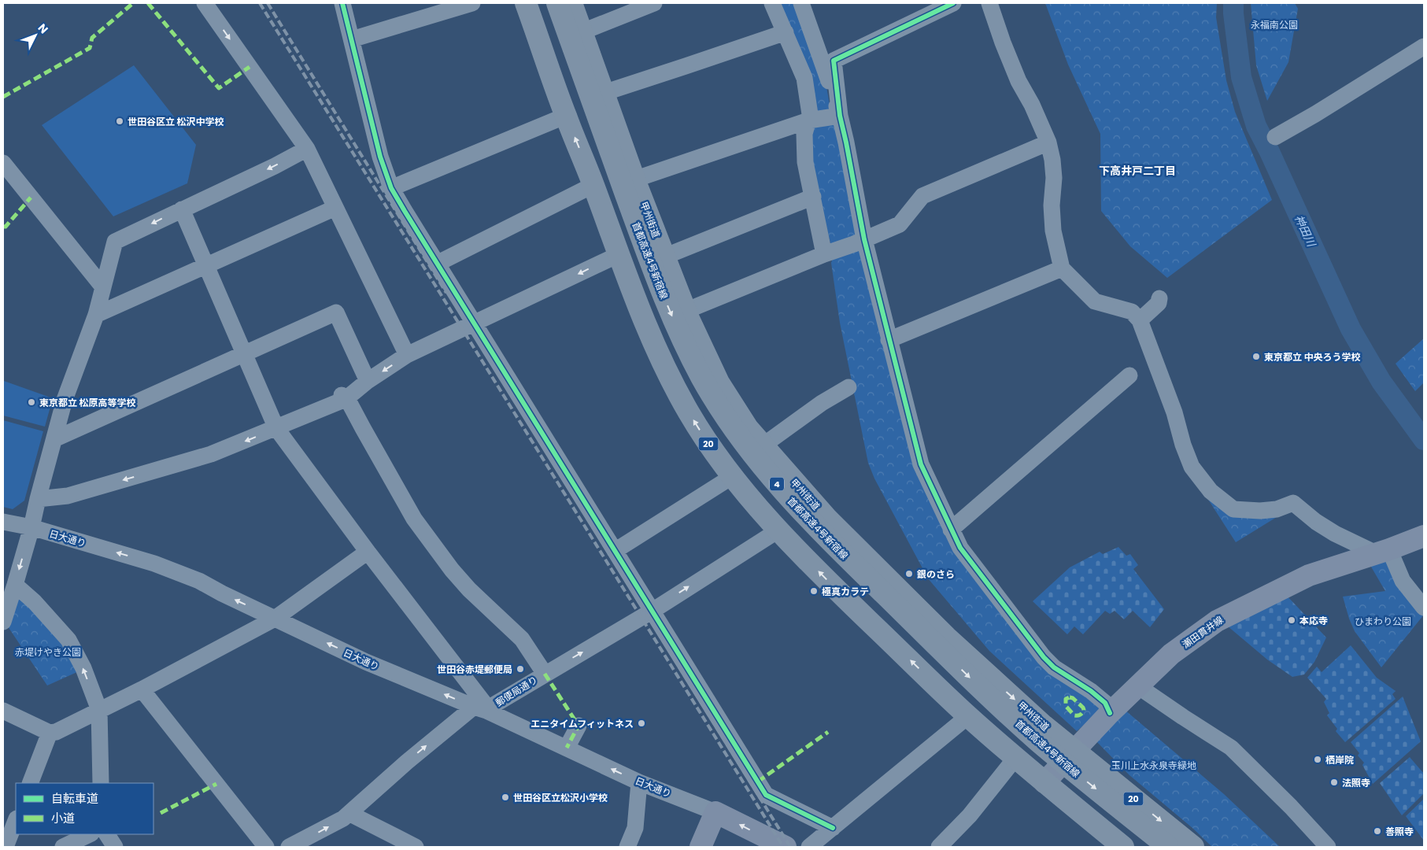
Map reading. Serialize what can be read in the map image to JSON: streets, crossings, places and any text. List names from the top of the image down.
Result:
{
  "streets": {
    "highway": [
      "甲州街道",
      "首都高速4号新宿線",
      "20",
      "4"
    ],
    "main road": ["瀬田貫井線"],
    "street": ["日大通り", "郵便局通り"]
  },
  "crossings": [
    ["甲州街道", "瀬田貫井線"],
    ["20", "瀬田貫井線"],
    ["20", "郵便局通り"],
    ["日大通り", "郵便局通り"]
  ],
  "one_way": ["日大通り", "郵便局通り"],
  "districts": ["下高井戸二丁目"],
  "water": ["神田川"],
  "parks": [
    "永福南公園",
    "ひまわり公園",
    "赤堤けやき公園",
    "玉川上水永泉寺緑地"
  ],
  "places": [
    "世田谷区立 松沢中学校",
    "東京都立 中央ろう学校",
    "東京都立 松原高等学校",
    "銀のさら",
    "極真カラテ",
    "本応寺",
    "世田谷赤堤郵便局",
    "エニタイムフィットネス",
    "栖岸院",
    "法照寺",
    "世田谷区立松沢小学校",
    "善照寺"
  ],
  "legend": ["自転車道", "小道"],
  "north": "top right"
}
